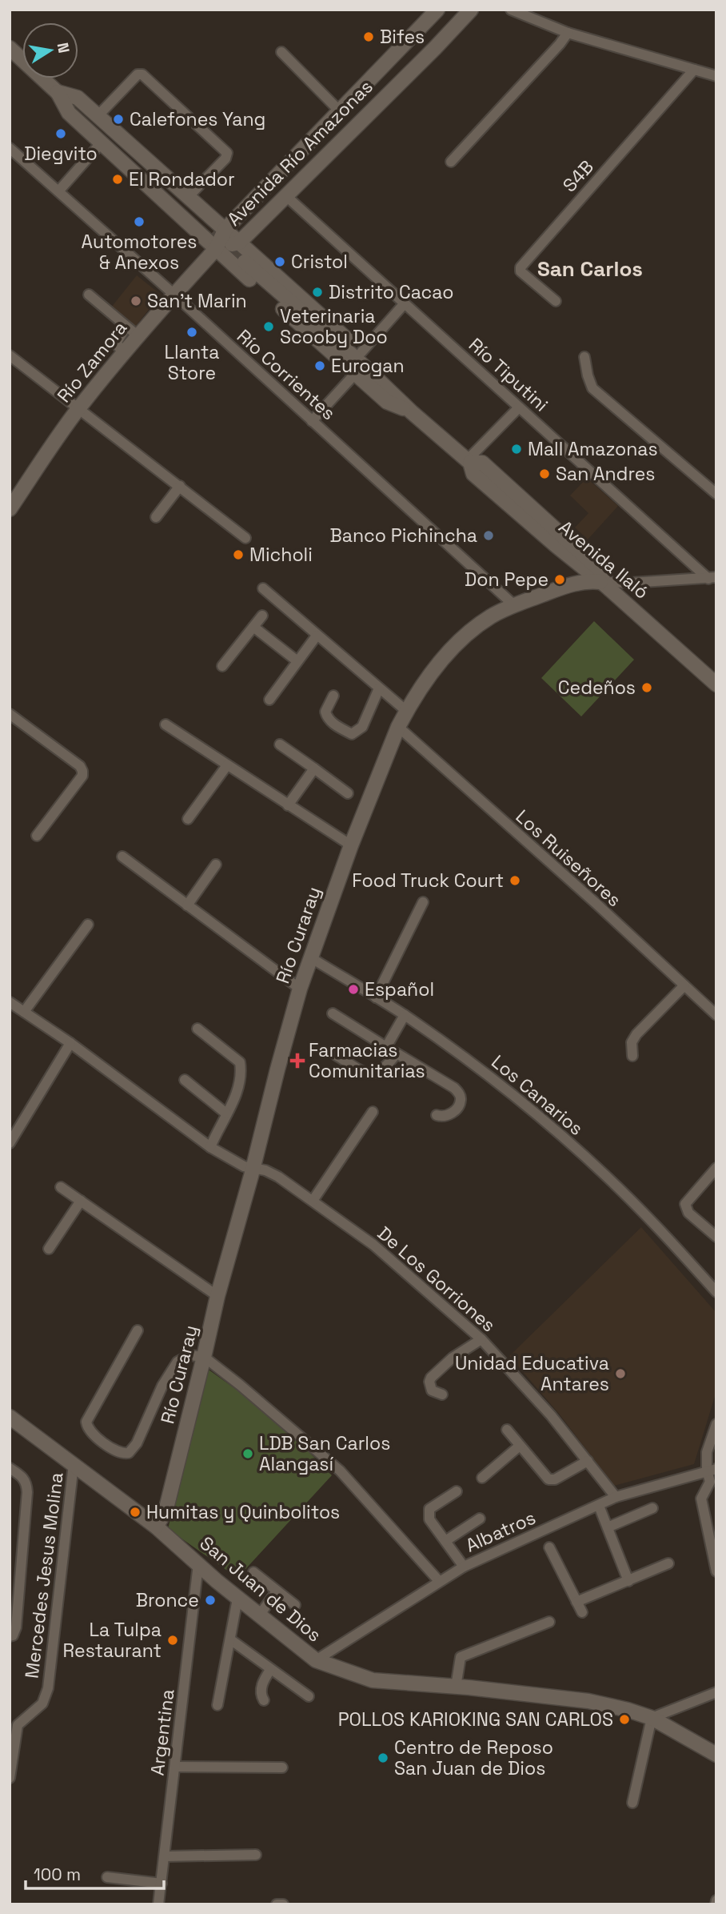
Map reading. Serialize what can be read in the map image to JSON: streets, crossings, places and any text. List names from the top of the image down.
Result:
{
  "streets": {
    "street": [
      "Avenida Río Amazonas",
      "S4B",
      "Río Zamora",
      "Río Corrientes",
      "Río Tiputini",
      "Avenida Ilaló",
      "Los Ruiseñores",
      "Río Curaray",
      "Los Canarios",
      "De Los Gorriones",
      "Albatros",
      "Mercedes Jesus Molina",
      "San Juan de Dios",
      "Argentina"
    ]
  },
  "crossings": [
    ["Avenida Río Amazonas", "Río Zamora"],
    ["Avenida Río Amazonas", "Río Tiputini"],
    ["Río Zamora", "Río Corrientes"],
    ["Río Corrientes", "Río Curaray"],
    ["Río Tiputini", "Río Curaray"],
    ["Avenida Ilaló", "Río Curaray"],
    ["Los Ruiseñores", "Río Curaray"],
    ["Río Curaray", "Los Canarios"],
    ["Río Curaray", "De Los Gorriones"],
    ["Río Curaray", "San Juan de Dios"],
    ["De Los Gorriones", "Albatros"],
    ["Albatros", "San Juan de Dios"],
    ["Mercedes Jesus Molina", "San Juan de Dios"],
    ["San Juan de Dios", "Argentina"]
  ],
  "districts": ["San Carlos"],
  "places": {
    "other": [
      "Bifes",
      "Calefones Yang",
      "Diegvito",
      "El Rondador",
      "Automotores & Anexos",
      "Cristol",
      "Distrito Cacao",
      "San't Marin",
      "Veterinaria Scooby Doo",
      "Llanta Store",
      "Eurogan",
      "Mall Amazonas",
      "San Andres",
      "Banco Pichincha",
      "Micholi",
      "Don Pepe",
      "Cedeños",
      "Food Truck Court",
      "Español",
      "Unidad Educativa Antares",
      "LDB San Carlos Alangasí",
      "Humitas y Quinbolitos",
      "Bronce",
      "La Tulpa Restaurant",
      "POLLOS KARIOKING SAN CARLOS",
      "Centro de Reposo San Juan de Dios"
    ],
    "health": ["Farmacias Comunitarias"]
  },
  "scale_bar": "100 m",
  "north": "right"
}
